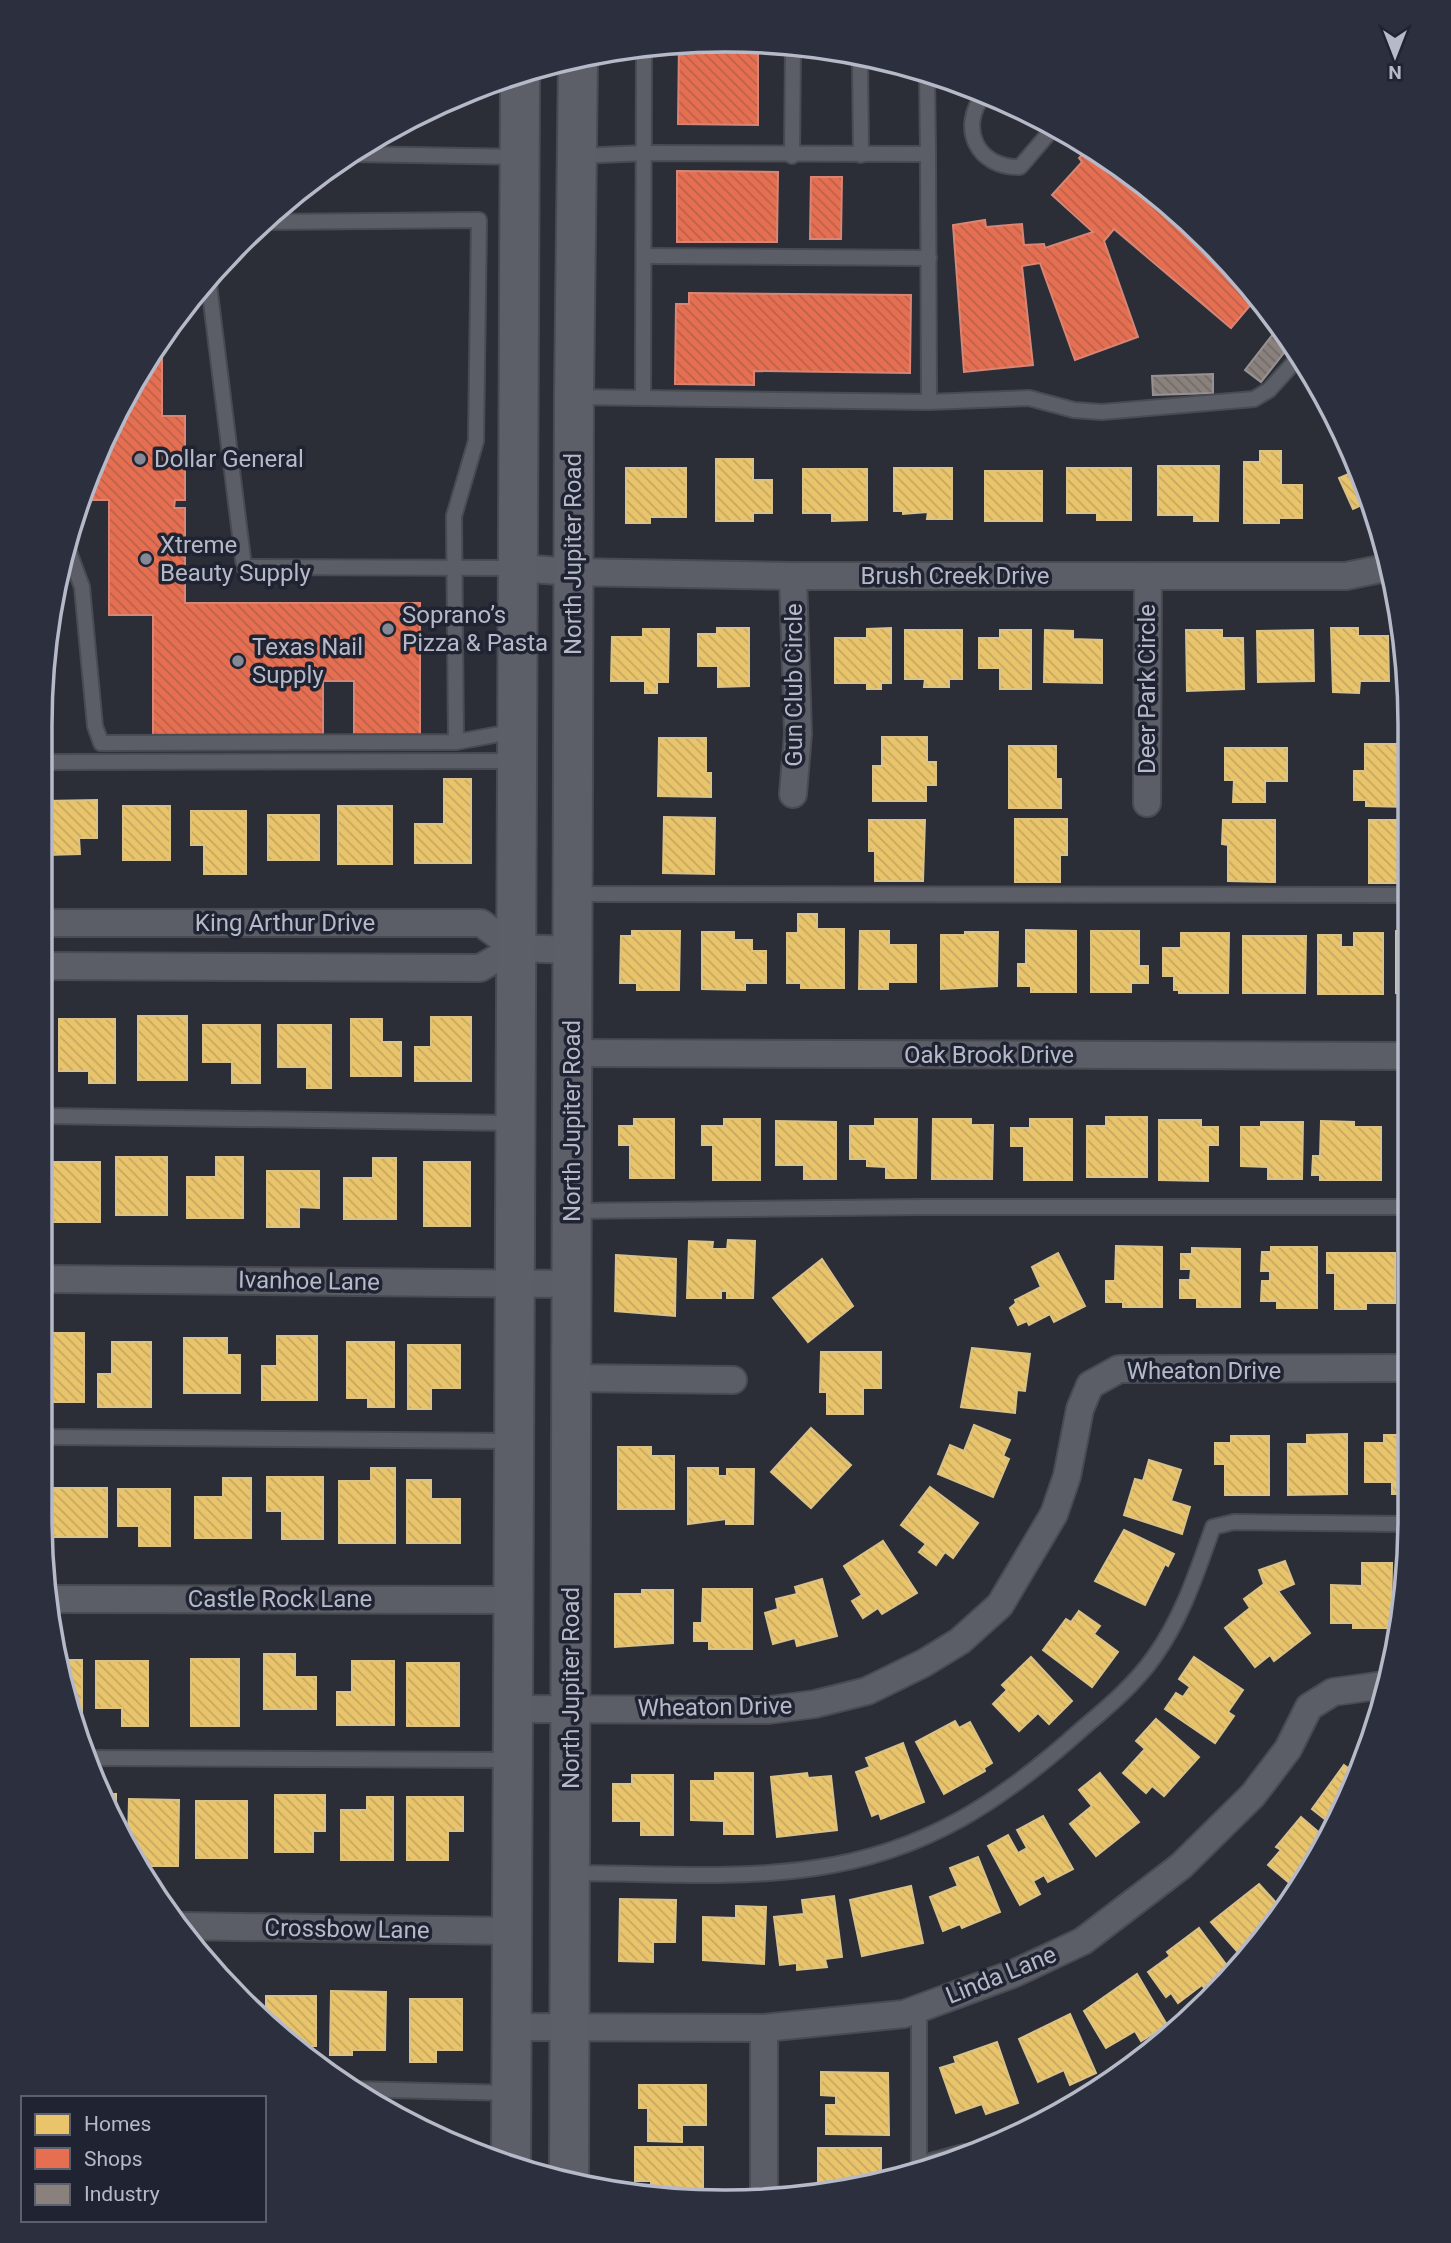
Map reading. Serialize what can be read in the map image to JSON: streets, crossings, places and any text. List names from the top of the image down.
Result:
{
  "streets": {
    "main road": ["North Jupiter Road"],
    "street": [
      "Brush Creek Drive",
      "Gun Club Circle",
      "Deer Park Circle",
      "King Arthur Drive",
      "Oak Brook Drive",
      "Ivanhoe Lane",
      "Wheaton Drive",
      "Castle Rock Lane",
      "Crossbow Lane",
      "Linda Lane"
    ]
  },
  "crossings": [
    ["North Jupiter Road", "Brush Creek Drive"],
    ["North Jupiter Road", "Oak Brook Drive"],
    ["North Jupiter Road", "Ivanhoe Lane"],
    ["North Jupiter Road", "Wheaton Drive"],
    ["North Jupiter Road", "Linda Lane"],
    ["Brush Creek Drive", "Gun Club Circle"],
    ["Brush Creek Drive", "Deer Park Circle"]
  ],
  "places": [
    "Dollar General",
    "Xtreme Beauty Supply",
    "Soprano’s Pizza & Pasta",
    "Texas Nail Supply"
  ],
  "legend": ["Homes", "Shops", "Industry"],
  "north": "bottom"
}
